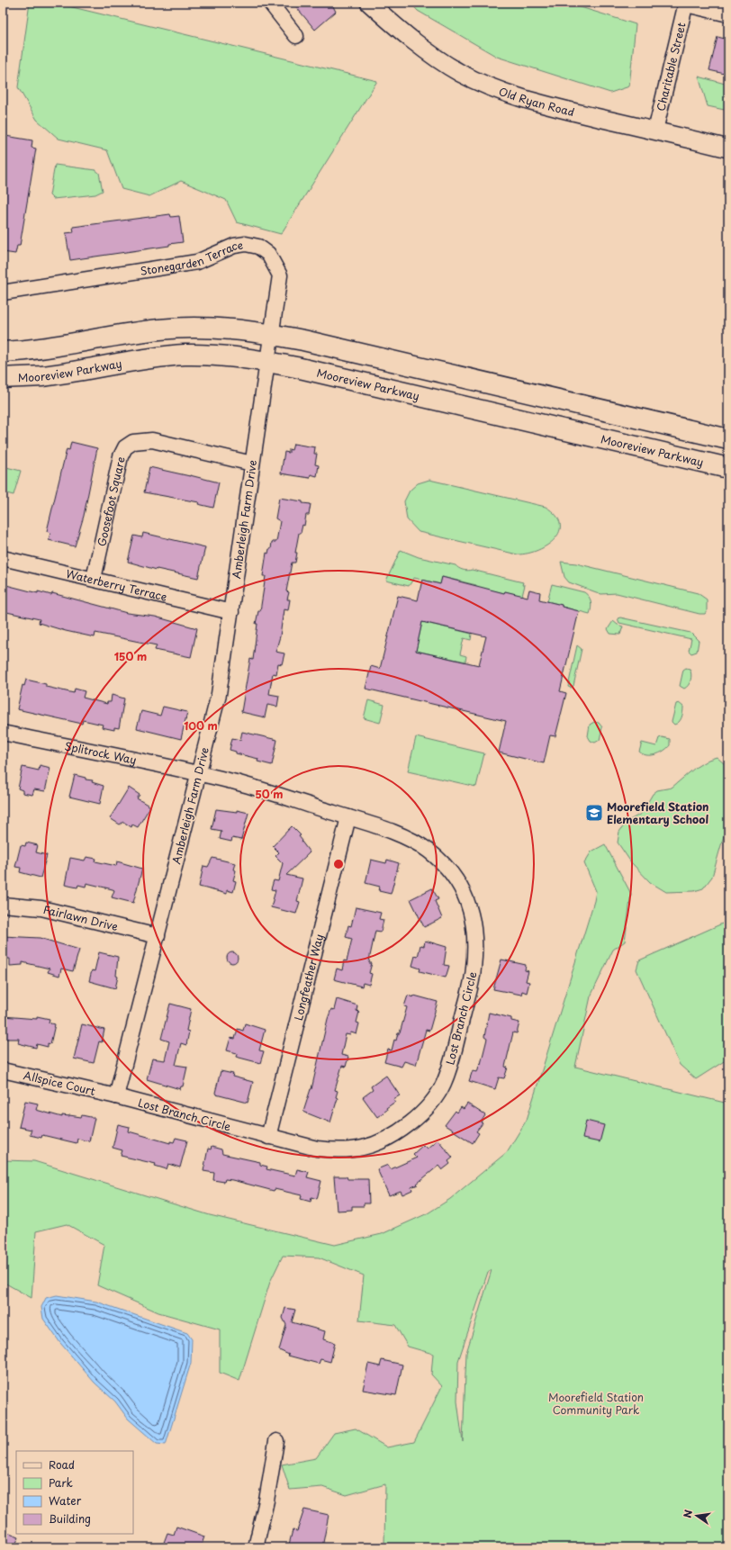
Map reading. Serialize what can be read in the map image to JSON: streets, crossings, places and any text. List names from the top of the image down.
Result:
{
  "streets": {
    "main road": ["Mooreview Parkway"],
    "street": [
      "Charitable Street",
      "Old Ryan Road",
      "Stonegarden Terrace",
      "Goosefoot Square",
      "Amberleigh Farm Drive",
      "Waterberry Terrace",
      "Splitrock Way",
      "Fairlawn Drive",
      "Longfeather Way",
      "Lost Branch Circle",
      "Allspice Court"
    ]
  },
  "crossings": [
    ["Charitable Street", "Old Ryan Road"],
    ["Stonegarden Terrace", "Mooreview Parkway"],
    ["Stonegarden Terrace", "Amberleigh Farm Drive"],
    ["Mooreview Parkway", "Amberleigh Farm Drive"],
    ["Goosefoot Square", "Amberleigh Farm Drive"],
    ["Goosefoot Square", "Waterberry Terrace"],
    ["Amberleigh Farm Drive", "Waterberry Terrace"],
    ["Amberleigh Farm Drive", "Splitrock Way"],
    ["Amberleigh Farm Drive", "Fairlawn Drive"],
    ["Amberleigh Farm Drive", "Lost Branch Circle"],
    ["Amberleigh Farm Drive", "Allspice Court"],
    ["Splitrock Way", "Lost Branch Circle"],
    ["Longfeather Way", "Lost Branch Circle"],
    ["Lost Branch Circle", "Allspice Court"]
  ],
  "parks": ["Moorefield Station Community Park"],
  "places": {
    "school or university": ["Moorefield Station Elementary School"]
  },
  "legend": [
    "Road",
    "Park",
    "Water",
    "Building"
  ],
  "north": "left",
  "rings": ["150 m", "100 m", "50 m"]
}
